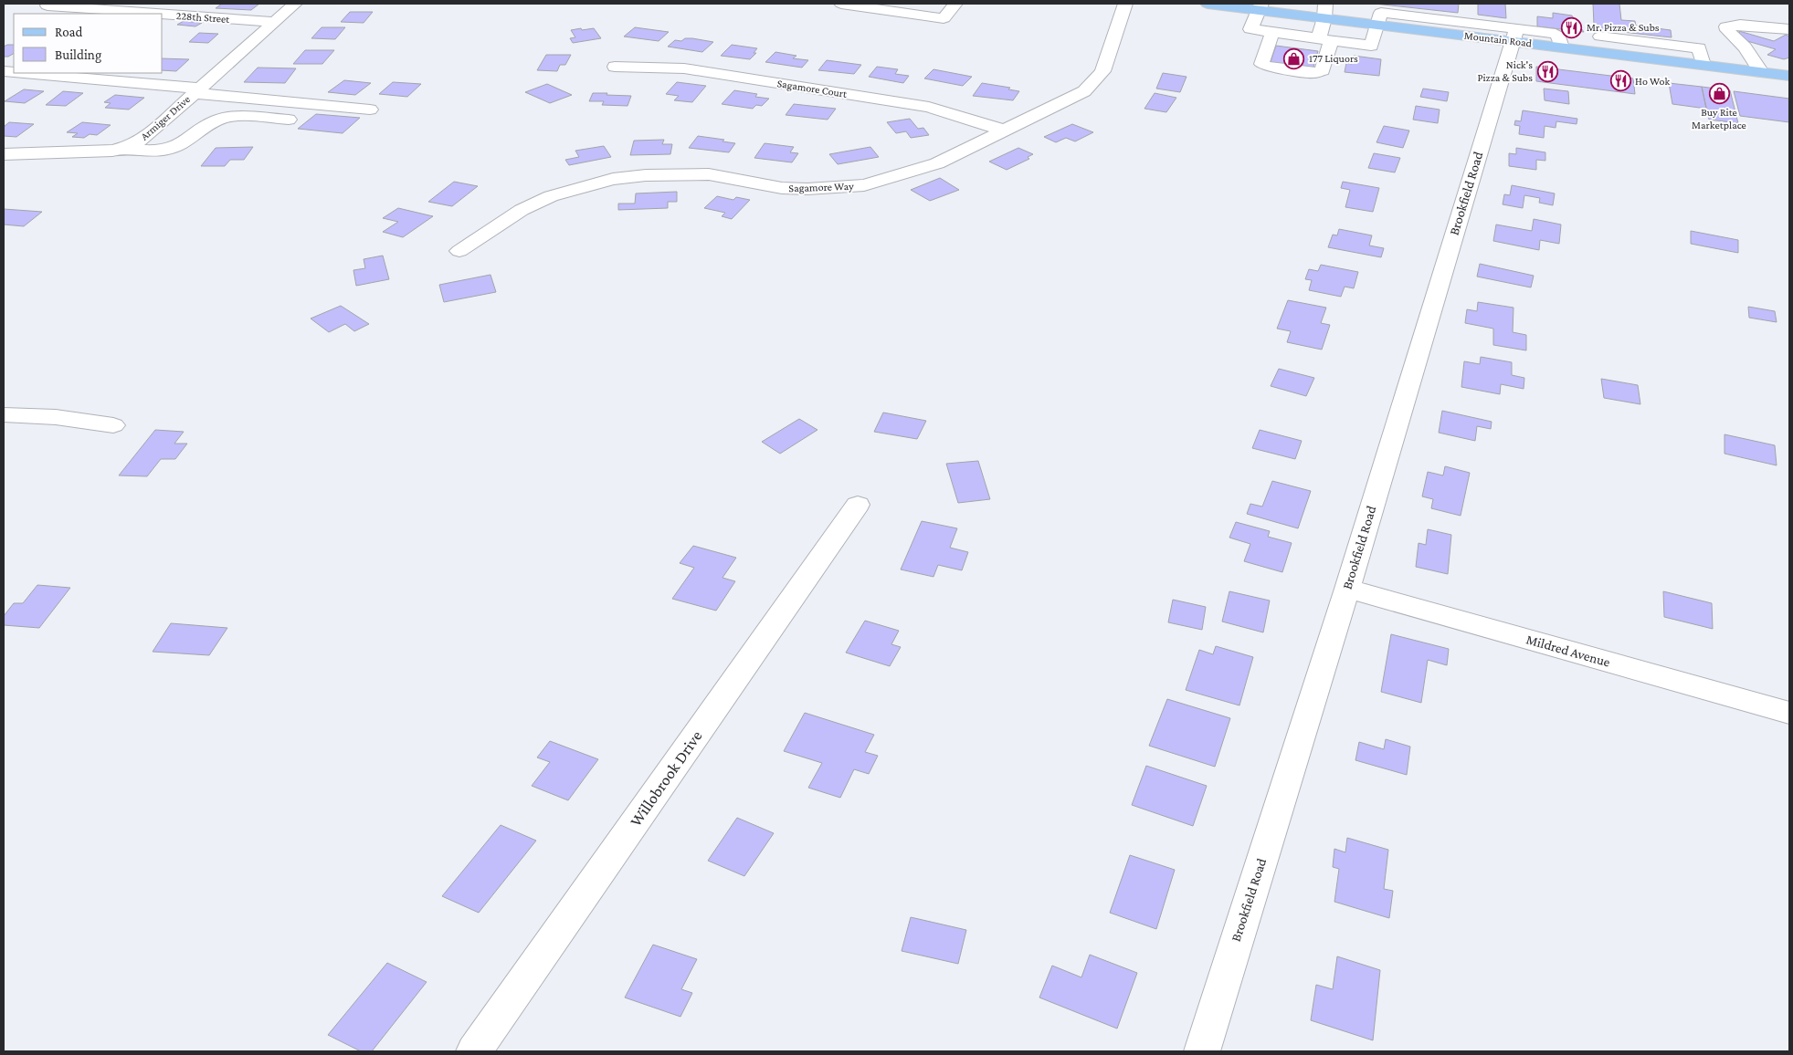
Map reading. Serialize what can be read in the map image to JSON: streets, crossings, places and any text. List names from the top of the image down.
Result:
{
  "streets": {
    "main road": ["Mountain Road"],
    "street": [
      "228th Street",
      "Sagamore Court",
      "Armiger Drive",
      "Sagamore Way",
      "Brookfield Road",
      "Mildred Avenue",
      "Willobrook Drive"
    ]
  },
  "crossings": [
    ["228th Street", "Armiger Drive"],
    ["Mountain Road", "Brookfield Road"],
    ["Sagamore Court", "Sagamore Way"],
    ["Brookfield Road", "Mildred Avenue"]
  ],
  "places": {
    "restaurant": ["Mr. Pizza & Subs", "Nick's Pizza & Subs", "Ho Wok"],
    "shop": ["177 Liquors", "Buy Rite Marketplace"]
  },
  "legend": ["Road", "Building"]
}
